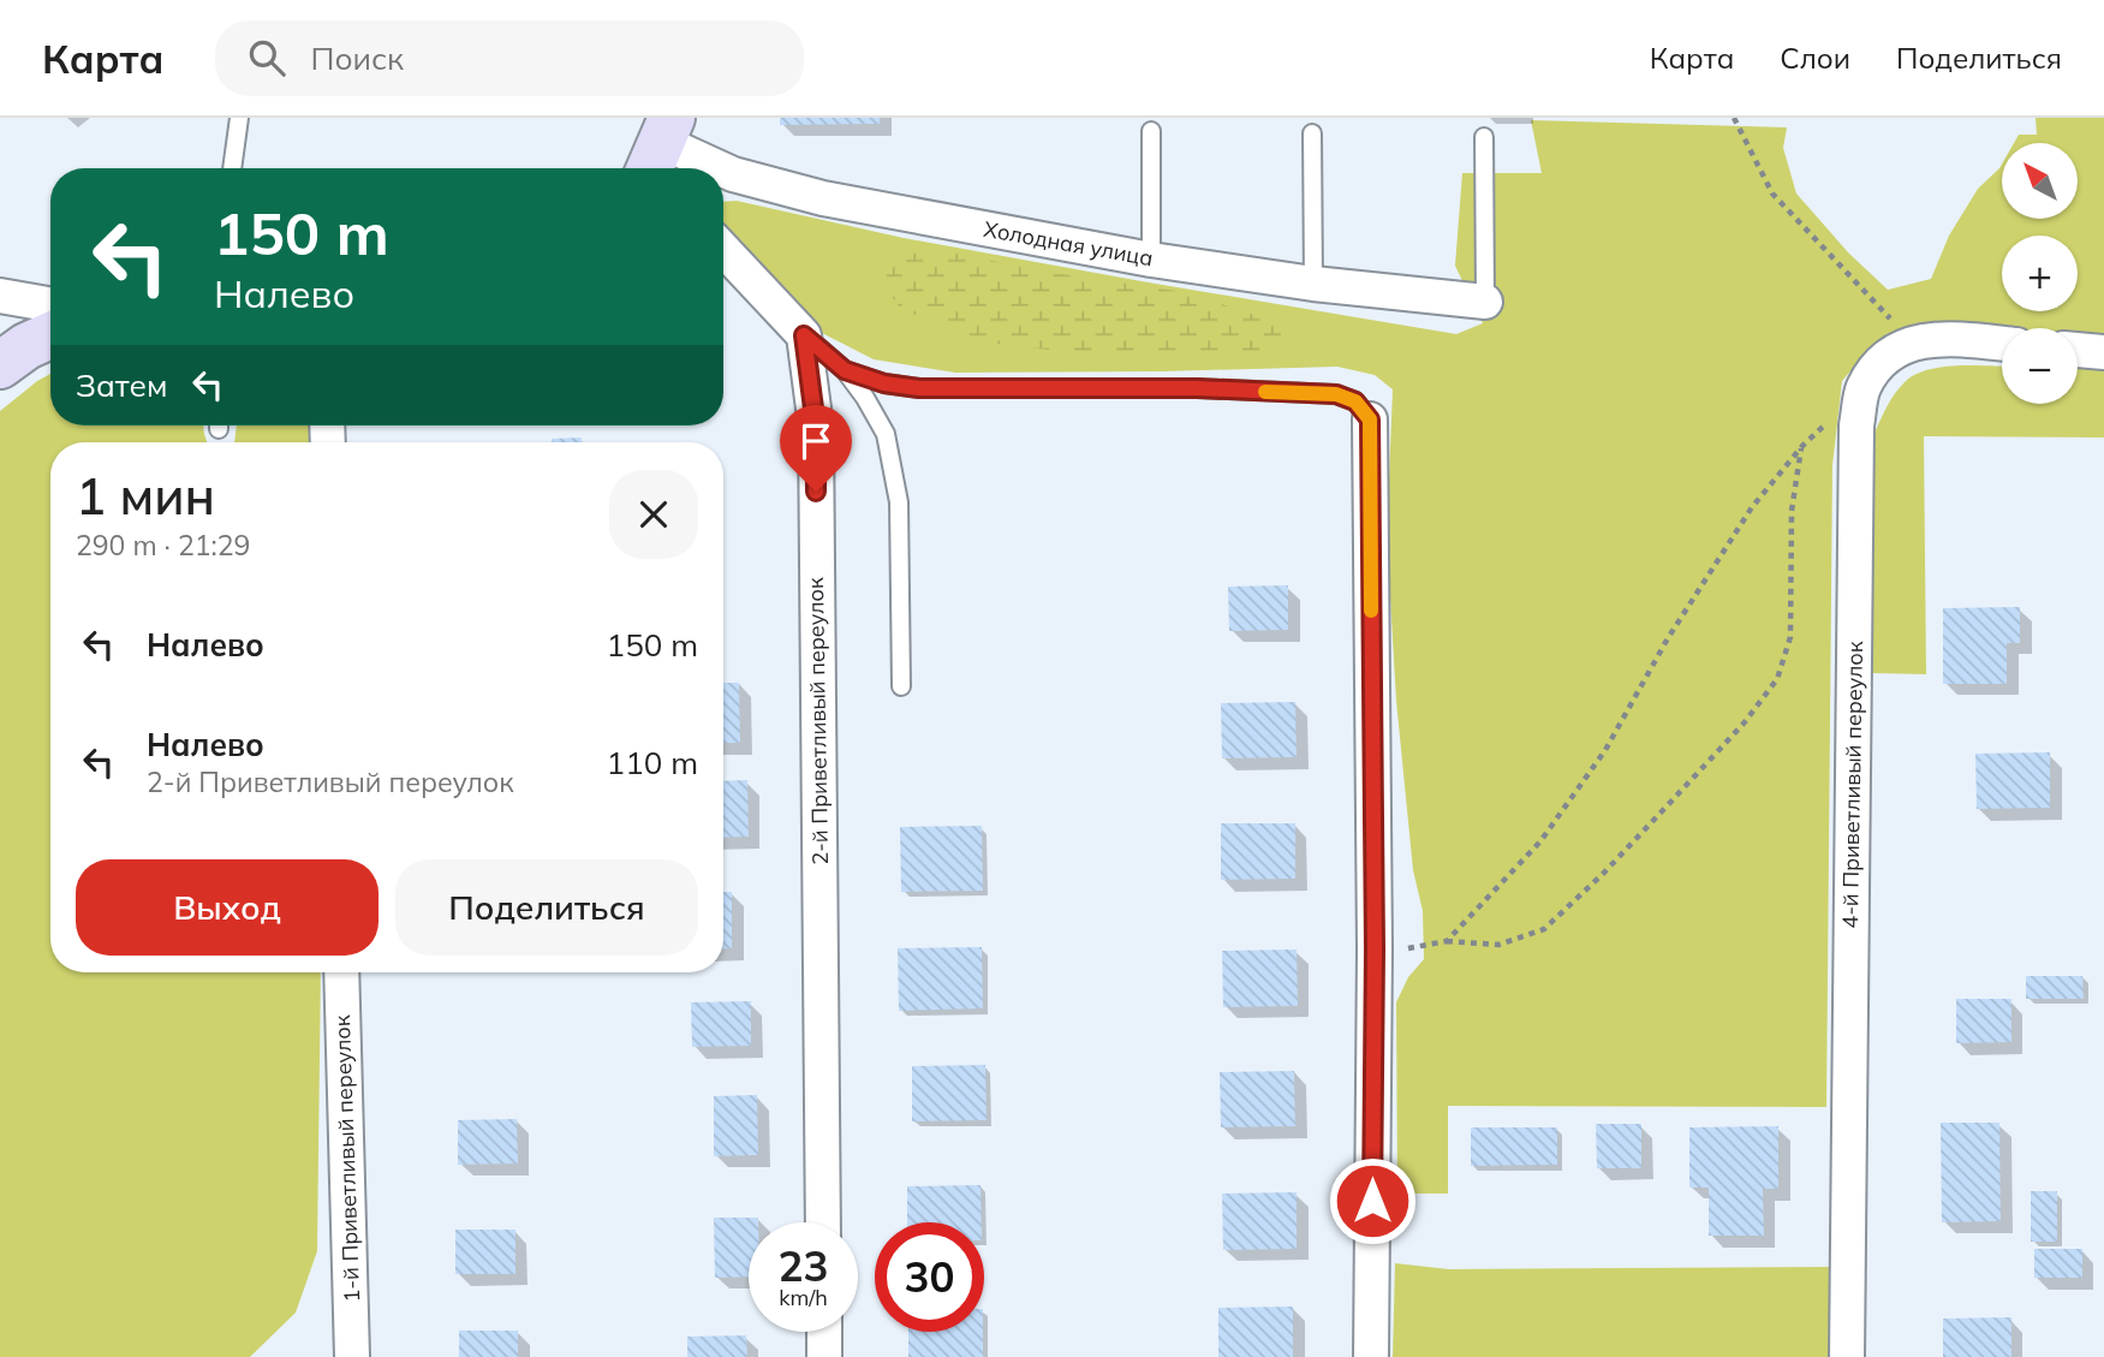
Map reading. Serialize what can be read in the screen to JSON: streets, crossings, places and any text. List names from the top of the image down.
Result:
{
  "streets": {
    "street": [
      "Холодная улица",
      "2-й Приветливый переулок",
      "4-й Приветливый переулок",
      "1-й Приветливый переулок"
    ]
  },
  "north": "top left",
  "page": {
    "header": "Карта",
    "search": "Поиск",
    "nav": ["Карта", "Слои", "Поделиться"],
    "map_buttons": ["+", "−"],
    "turn": ["150 m", "Налево"],
    "then": "Затем",
    "heading": ["1 мин", "290 m · 21:29"],
    "list": [
      {
        "name": "Налево",
        "value": "150 m"
      },
      {
        "name": "Налево",
        "note": "2-й Приветливый переулок",
        "value": "110 m"
      }
    ],
    "buttons": ["Выход", "Поделиться"],
    "speed": "23 km/h",
    "limit": "30"
  }
}
